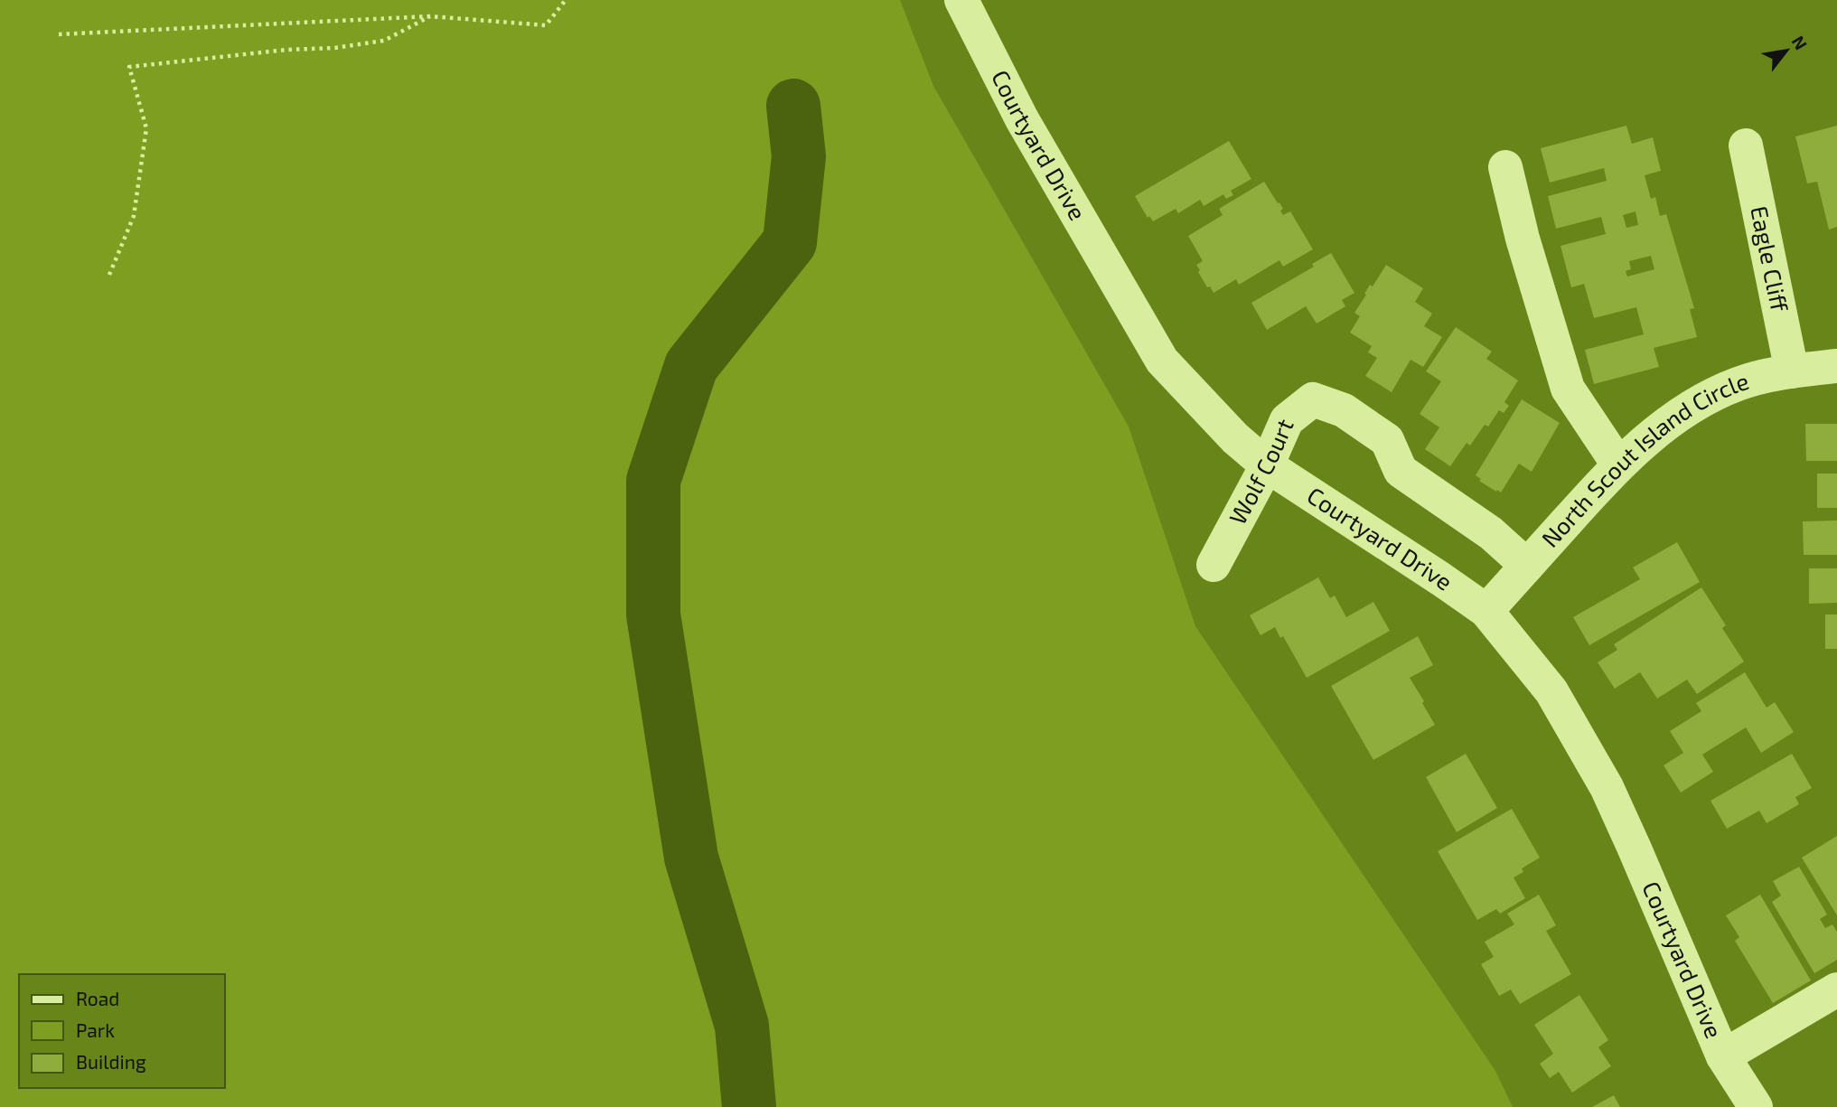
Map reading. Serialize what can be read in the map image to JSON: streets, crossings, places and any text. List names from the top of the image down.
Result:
{
  "streets": {
    "street": [
      "Courtyard Drive",
      "Eagle Cliff",
      "North Scout Island Circle",
      "Wolf Court"
    ]
  },
  "crossings": [
    ["Courtyard Drive", "North Scout Island Circle"],
    ["Courtyard Drive", "Wolf Court"],
    ["Eagle Cliff", "North Scout Island Circle"],
    ["North Scout Island Circle", "Wolf Court"]
  ],
  "legend": ["Road", "Park", "Building"],
  "north": "top right"
}
